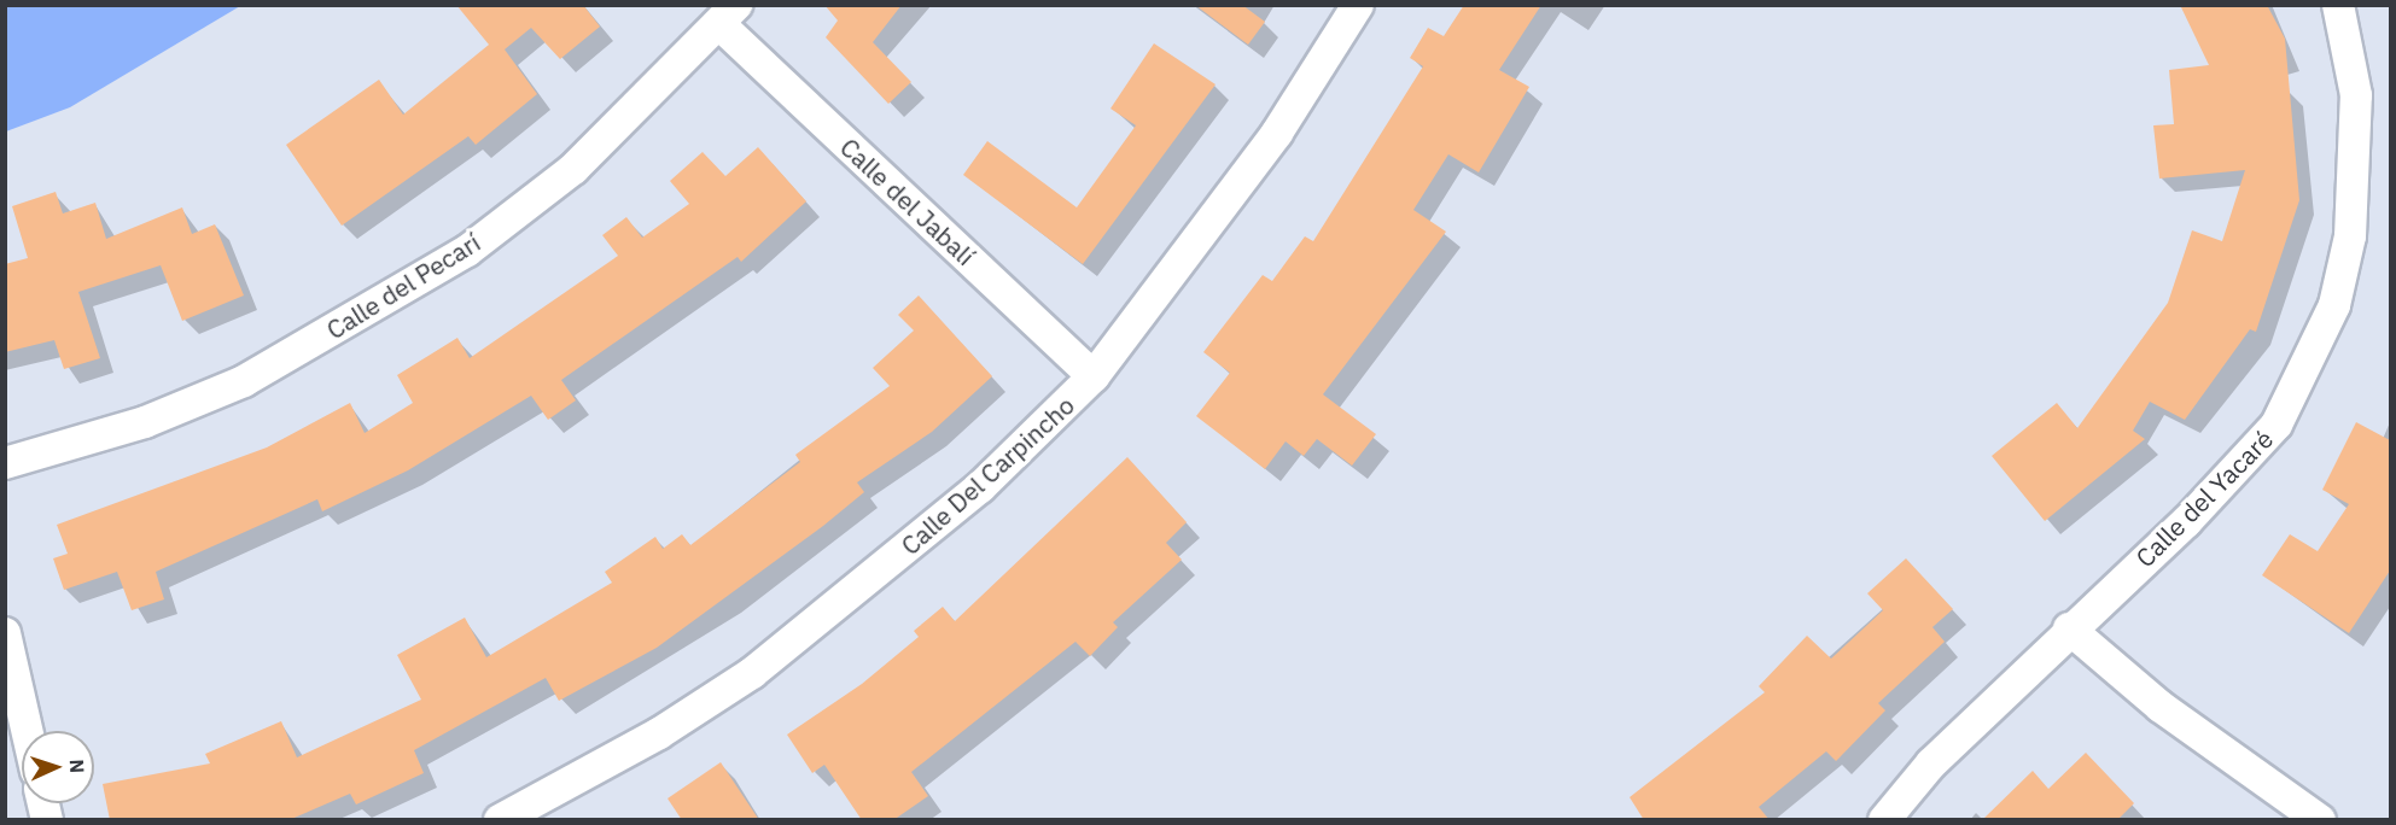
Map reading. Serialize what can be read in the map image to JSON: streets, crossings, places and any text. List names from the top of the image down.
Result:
{
  "streets": {
    "street": [
      "Calle del Jabalí",
      "Calle del Pecarí",
      "Calle Del Carpincho",
      "Calle del Yacaré"
    ]
  },
  "crossings": [
    ["Calle del Jabalí", "Calle del Pecarí"],
    ["Calle del Jabalí", "Calle Del Carpincho"]
  ],
  "north": "right"
}
